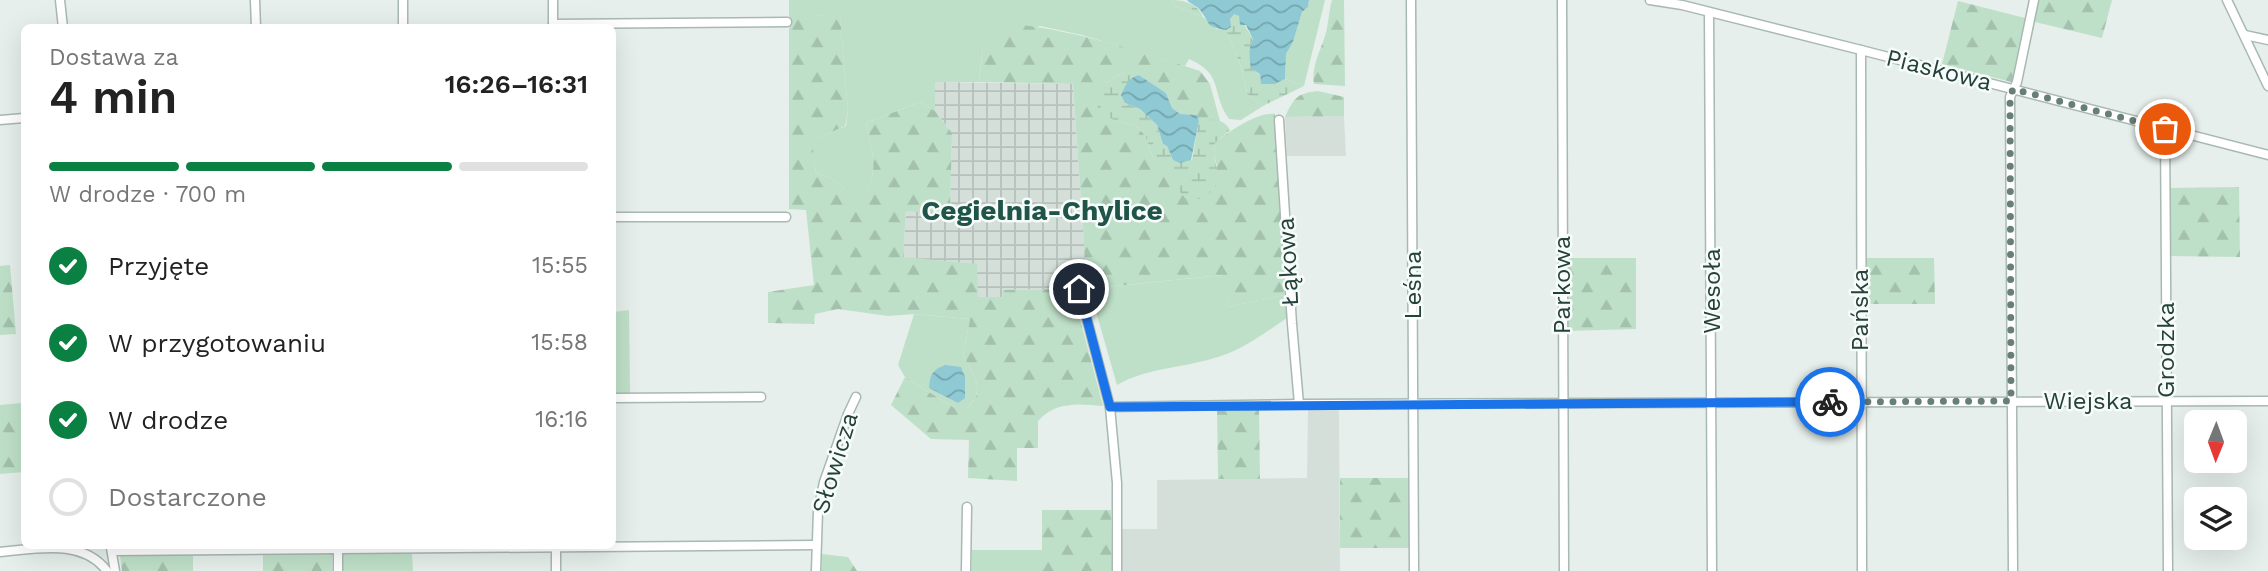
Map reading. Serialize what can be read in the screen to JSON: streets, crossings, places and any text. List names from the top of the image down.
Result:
{
  "streets": {
    "street": [
      "Piaskowa",
      "Łąkowa",
      "Leśna",
      "Parkowa",
      "Wesoła",
      "Pańska",
      "Grodzka",
      "Wiejska",
      "Słowicza"
    ]
  },
  "crossings": [
    ["Piaskowa", "Wesoła"],
    ["Piaskowa", "Pańska"],
    ["Piaskowa", "Grodzka"],
    ["Łąkowa", "Wiejska"],
    ["Leśna", "Wiejska"],
    ["Parkowa", "Wiejska"],
    ["Wesoła", "Wiejska"],
    ["Pańska", "Wiejska"],
    ["Grodzka", "Wiejska"]
  ],
  "districts": ["Cegielnia-Chylice"],
  "north": "bottom",
  "page": {
    "heading": ["4 min", "Dostawa za", "16:26–16:31"],
    "bar": "W drodze · 700 m",
    "list": [
      ["Przyjęte", "15:55"],
      ["W przygotowaniu", "15:58"],
      ["W drodze", "16:16"],
      "Dostarczone"
    ]
  }
}
